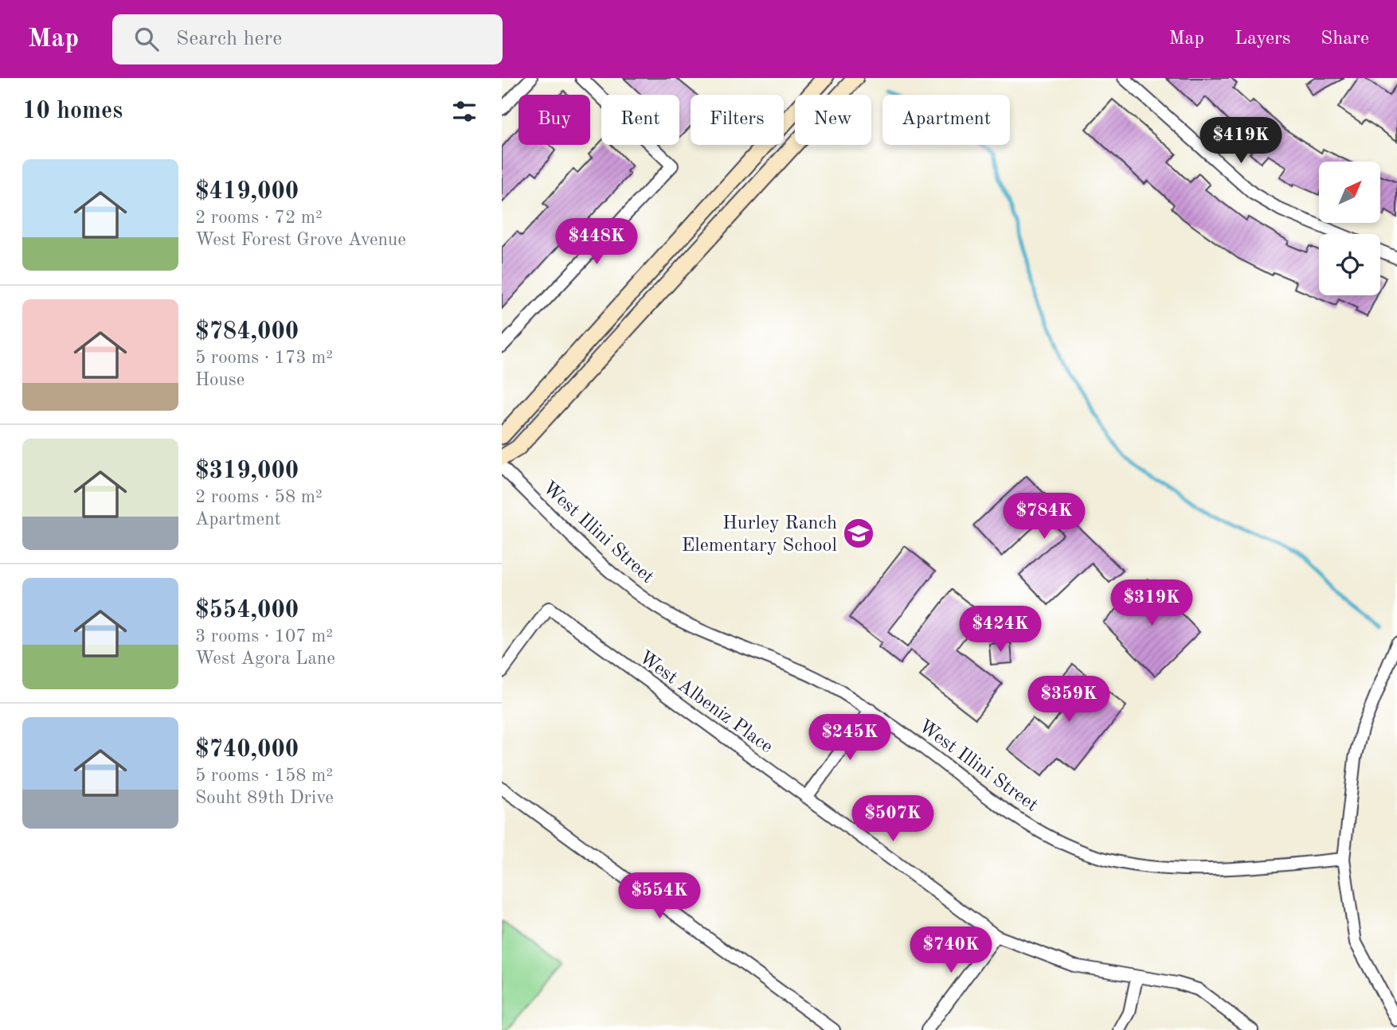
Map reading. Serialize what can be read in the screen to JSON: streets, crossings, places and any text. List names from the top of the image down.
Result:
{
  "streets": {
    "street": ["West Illini Street", "West Albeniz Place"]
  },
  "places": {
    "school or university": ["Hurley Ranch Elementary School"]
  },
  "north": "top right",
  "page": {
    "header": "Map",
    "search": "Search here",
    "nav": ["Map", "Layers", "Share"],
    "heading": "10 homes",
    "chip": [
      "Buy",
      "Rent",
      "Filters",
      "New",
      "Apartment"
    ],
    "price": [
      "$419K",
      "$448K",
      "$784K",
      "$319K",
      "$424K",
      "$359K",
      "$245K",
      "$507K",
      "$554K",
      "$740K"
    ],
    "list": [
      {
        "name": "$419,000",
        "note": "2 rooms · 72 m² · West Forest Grove Avenue"
      },
      {
        "name": "$784,000",
        "note": "5 rooms · 173 m² · House"
      },
      {
        "name": "$319,000",
        "note": "2 rooms · 58 m² · Apartment"
      },
      {
        "name": "$554,000",
        "note": "3 rooms · 107 m² · West Agora Lane"
      },
      {
        "name": "$740,000",
        "note": "5 rooms · 158 m² · Souht 89th Drive"
      }
    ]
  }
}
